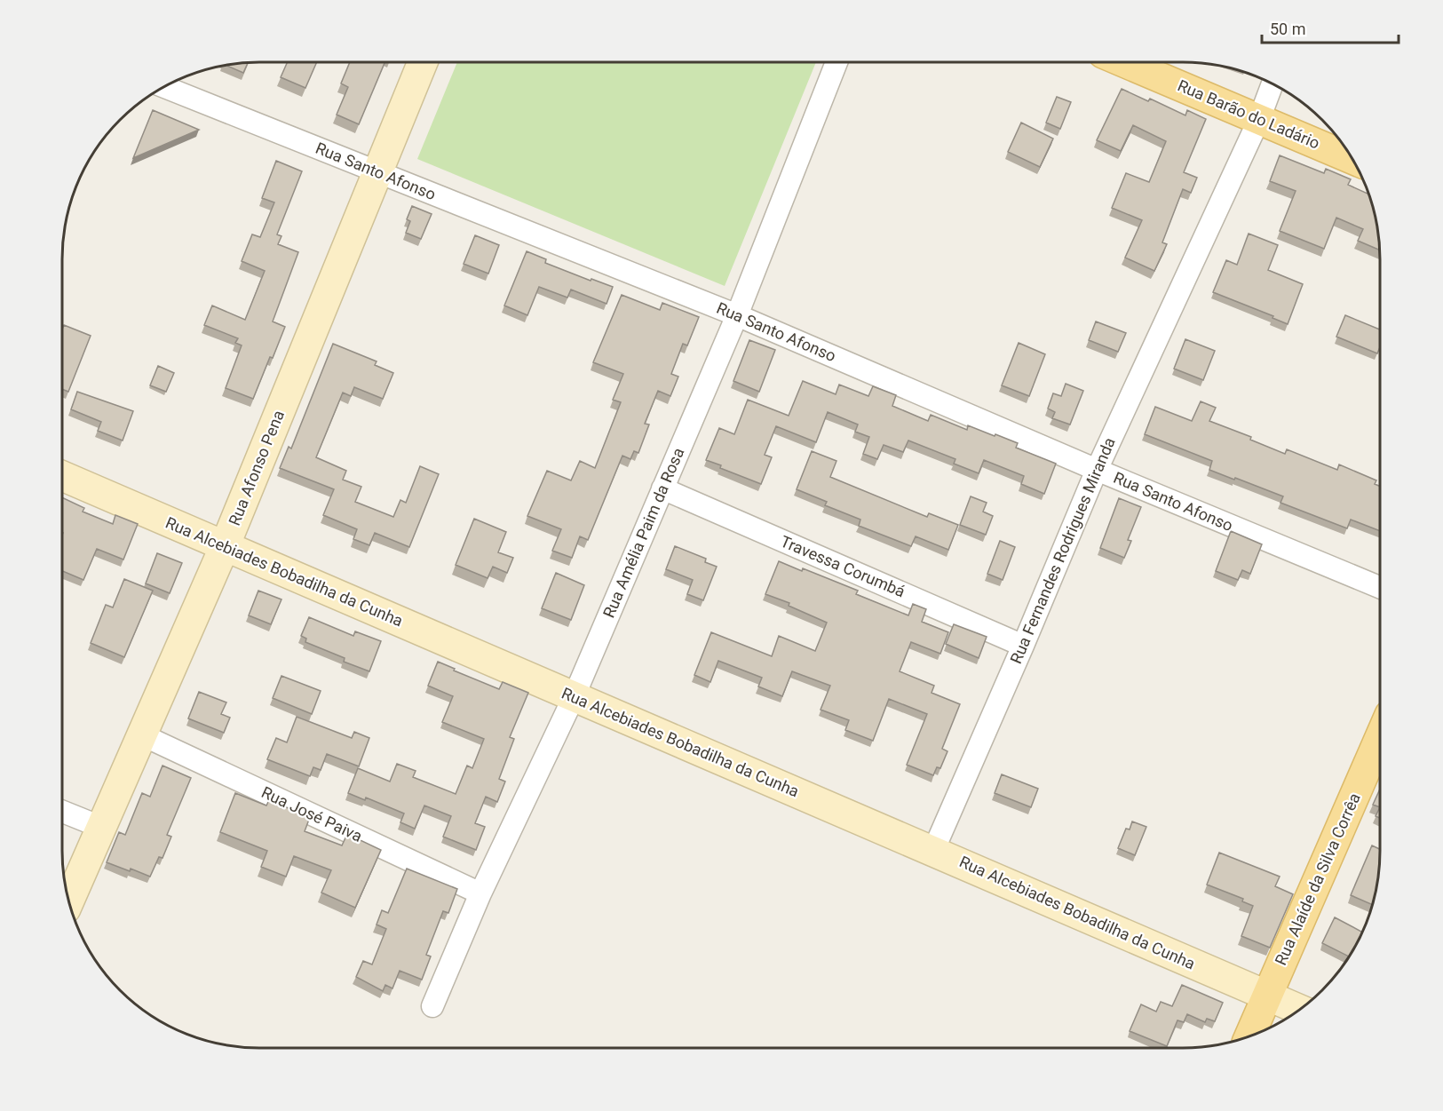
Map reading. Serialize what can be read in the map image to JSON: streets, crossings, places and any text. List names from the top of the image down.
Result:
{
  "streets": {
    "main road": ["Rua Barão do Ladário", "Rua Alaíde da Silva Corrêa"],
    "street": [
      "Rua Santo Afonso",
      "Rua Afonso Pena",
      "Rua Amélia Paim da Rosa",
      "Rua Fernandes Rodrigues Miranda",
      "Travessa Corumbá",
      "Rua Alcebiades Bobadilha da Cunha",
      "Rua José Paiva"
    ]
  },
  "crossings": [
    ["Rua Barão do Ladário", "Rua Fernandes Rodrigues Miranda"],
    ["Rua Santo Afonso", "Rua Afonso Pena"],
    ["Rua Santo Afonso", "Rua Amélia Paim da Rosa"],
    ["Rua Santo Afonso", "Rua Fernandes Rodrigues Miranda"],
    ["Rua Afonso Pena", "Rua Alcebiades Bobadilha da Cunha"],
    ["Rua Afonso Pena", "Rua José Paiva"],
    ["Rua Amélia Paim da Rosa", "Travessa Corumbá"],
    ["Rua Amélia Paim da Rosa", "Rua Alcebiades Bobadilha da Cunha"],
    ["Rua Amélia Paim da Rosa", "Rua José Paiva"],
    ["Rua Fernandes Rodrigues Miranda", "Travessa Corumbá"],
    ["Rua Fernandes Rodrigues Miranda", "Rua Alcebiades Bobadilha da Cunha"],
    ["Rua Alcebiades Bobadilha da Cunha", "Rua Alaíde da Silva Corrêa"]
  ],
  "scale_bar": "50 m"
}
